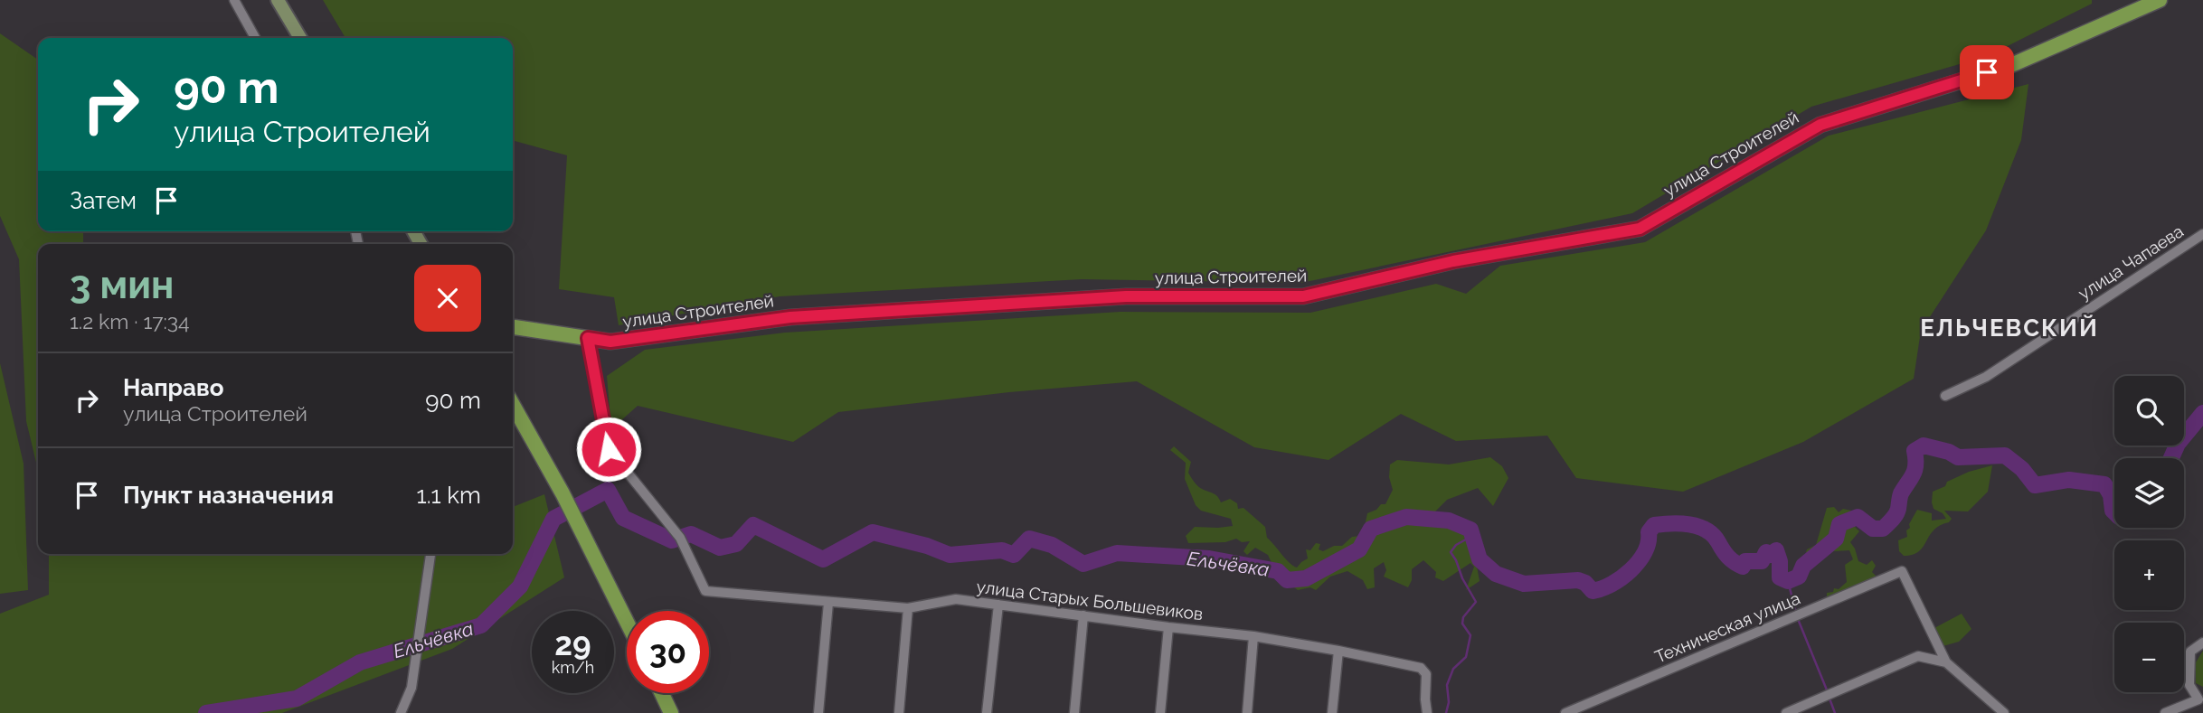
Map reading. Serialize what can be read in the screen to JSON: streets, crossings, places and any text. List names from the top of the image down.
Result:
{
  "streets": {
    "main road": ["улица Строителей"],
    "street": ["улица Чапаева", "улица Старых Большевиков", "Техническая улица"]
  },
  "crossings": [
    ["улица Строителей", "улица Старых Большевиков"]
  ],
  "districts": ["ЕЛЬЧЕВСКИЙ"],
  "water": ["Ельчёвка"],
  "page": {
    "turn": ["90 m", "улица Строителей"],
    "then": "Затем",
    "heading": ["3 мин", "1.2 km · 17:34"],
    "list": [
      {
        "name": "Направо",
        "note": "улица Строителей",
        "value": "90 m"
      },
      {
        "name": "Пункт назначения",
        "value": "1.1 km"
      }
    ],
    "map_buttons": ["+", "−"],
    "speed": "29 km/h",
    "limit": "30"
  }
}
